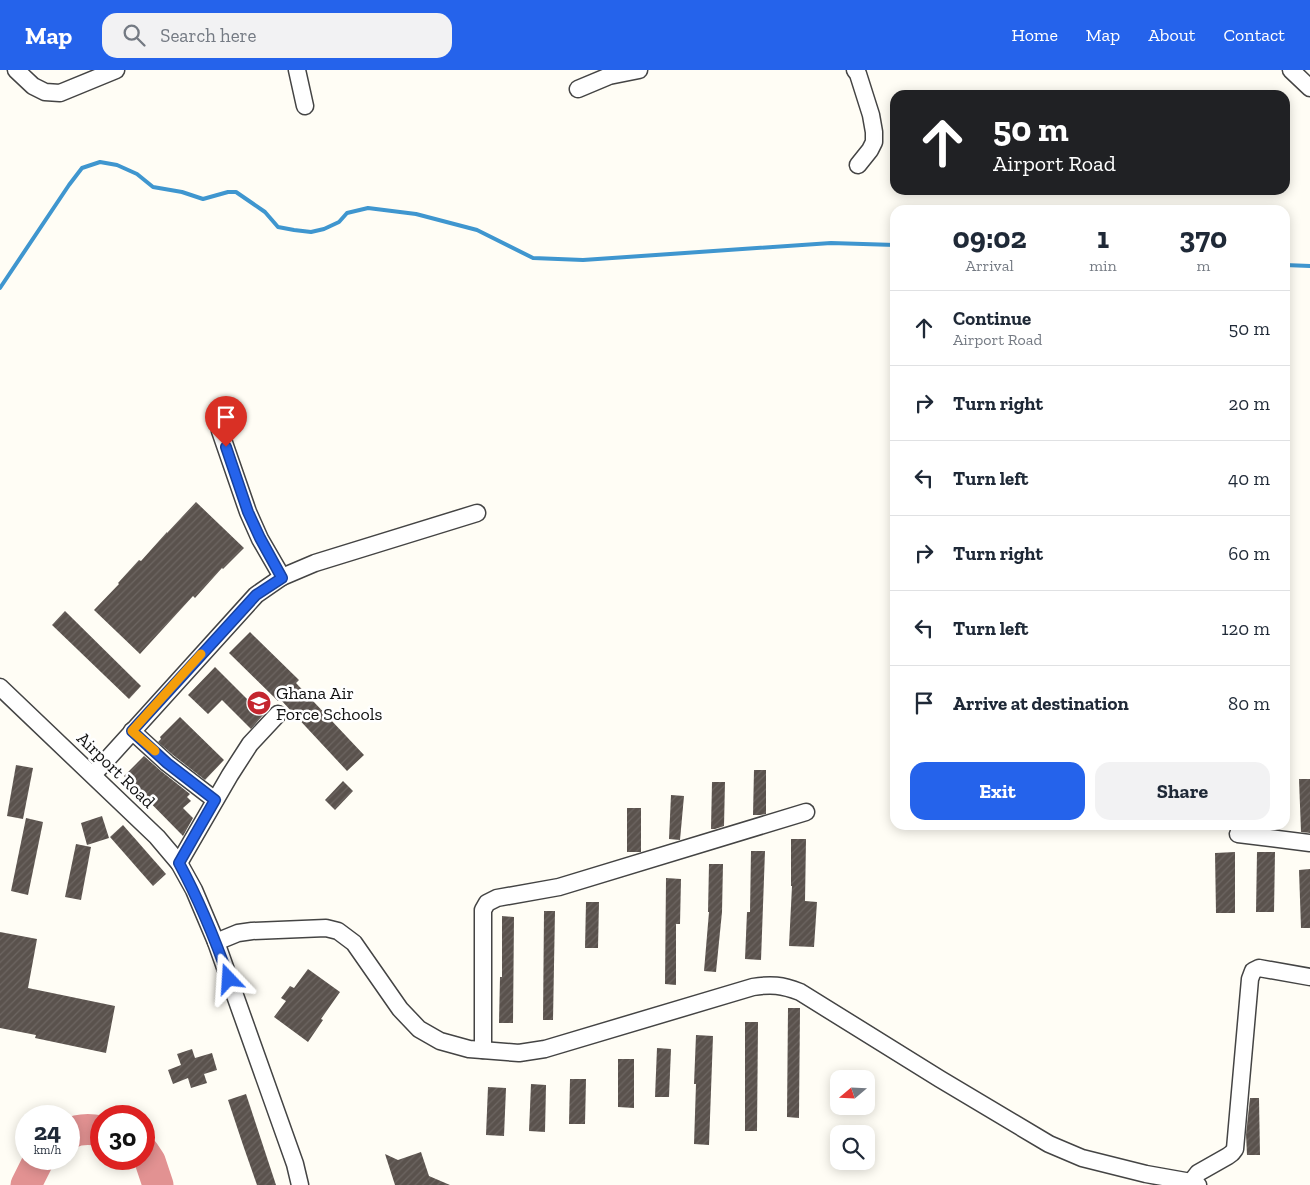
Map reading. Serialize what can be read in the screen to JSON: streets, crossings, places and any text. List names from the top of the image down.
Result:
{
  "streets": {
    "street": ["Airport Road"]
  },
  "places": {
    "school or university": ["Ghana Air Force Schools"]
  },
  "north": "left",
  "page": {
    "header": "Map",
    "search": "Search here",
    "nav": [
      "Home",
      "Map",
      "About",
      "Contact"
    ],
    "turn": ["50 m", "Airport Road"],
    "eta": [
      "09:02",
      "Arrival",
      "1",
      "min",
      "370",
      "m"
    ],
    "list": [
      {
        "name": "Continue",
        "note": "Airport Road",
        "value": "50 m"
      },
      {
        "name": "Turn right",
        "value": "20 m"
      },
      {
        "name": "Turn left",
        "value": "40 m"
      },
      {
        "name": "Turn right",
        "value": "60 m"
      },
      {
        "name": "Turn left",
        "value": "120 m"
      },
      {
        "name": "Arrive at destination",
        "value": "80 m"
      }
    ],
    "buttons": ["Exit", "Share"],
    "speed": "24 km/h",
    "limit": "30"
  }
}
